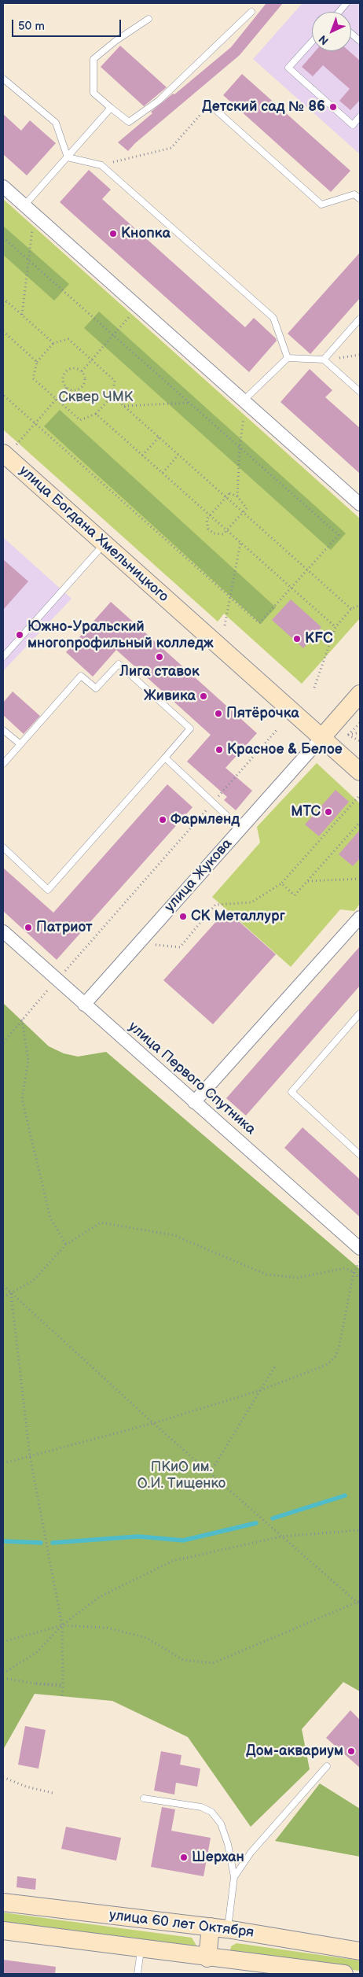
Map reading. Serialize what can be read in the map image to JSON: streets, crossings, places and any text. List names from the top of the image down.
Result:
{
  "streets": {
    "main road": ["улица Богдана Хмельницкого", "улица Жукова", "улица 60 лет Октября"],
    "street": ["улица Первого Спутника"]
  },
  "crossings": [
    ["улица Богдана Хмельницкого", "улица Жукова"],
    ["улица Жукова", "улица Первого Спутника"]
  ],
  "parks": ["Сквер ЧМК", "ПКиО им. О.И. Тищенко"],
  "places": [
    "Детский сад № 86",
    "Кнопка",
    "Южно-Уральский многопрофильный колледж",
    "KFC",
    "Лига ставок",
    "Живика",
    "Пятёрочка",
    "Красное & Белое",
    "МТС",
    "Фармленд",
    "СК Металлург",
    "Патриот",
    "Дом-аквариум",
    "Шерхан"
  ],
  "scale_bar": "50 m",
  "north": "bottom left"
}
